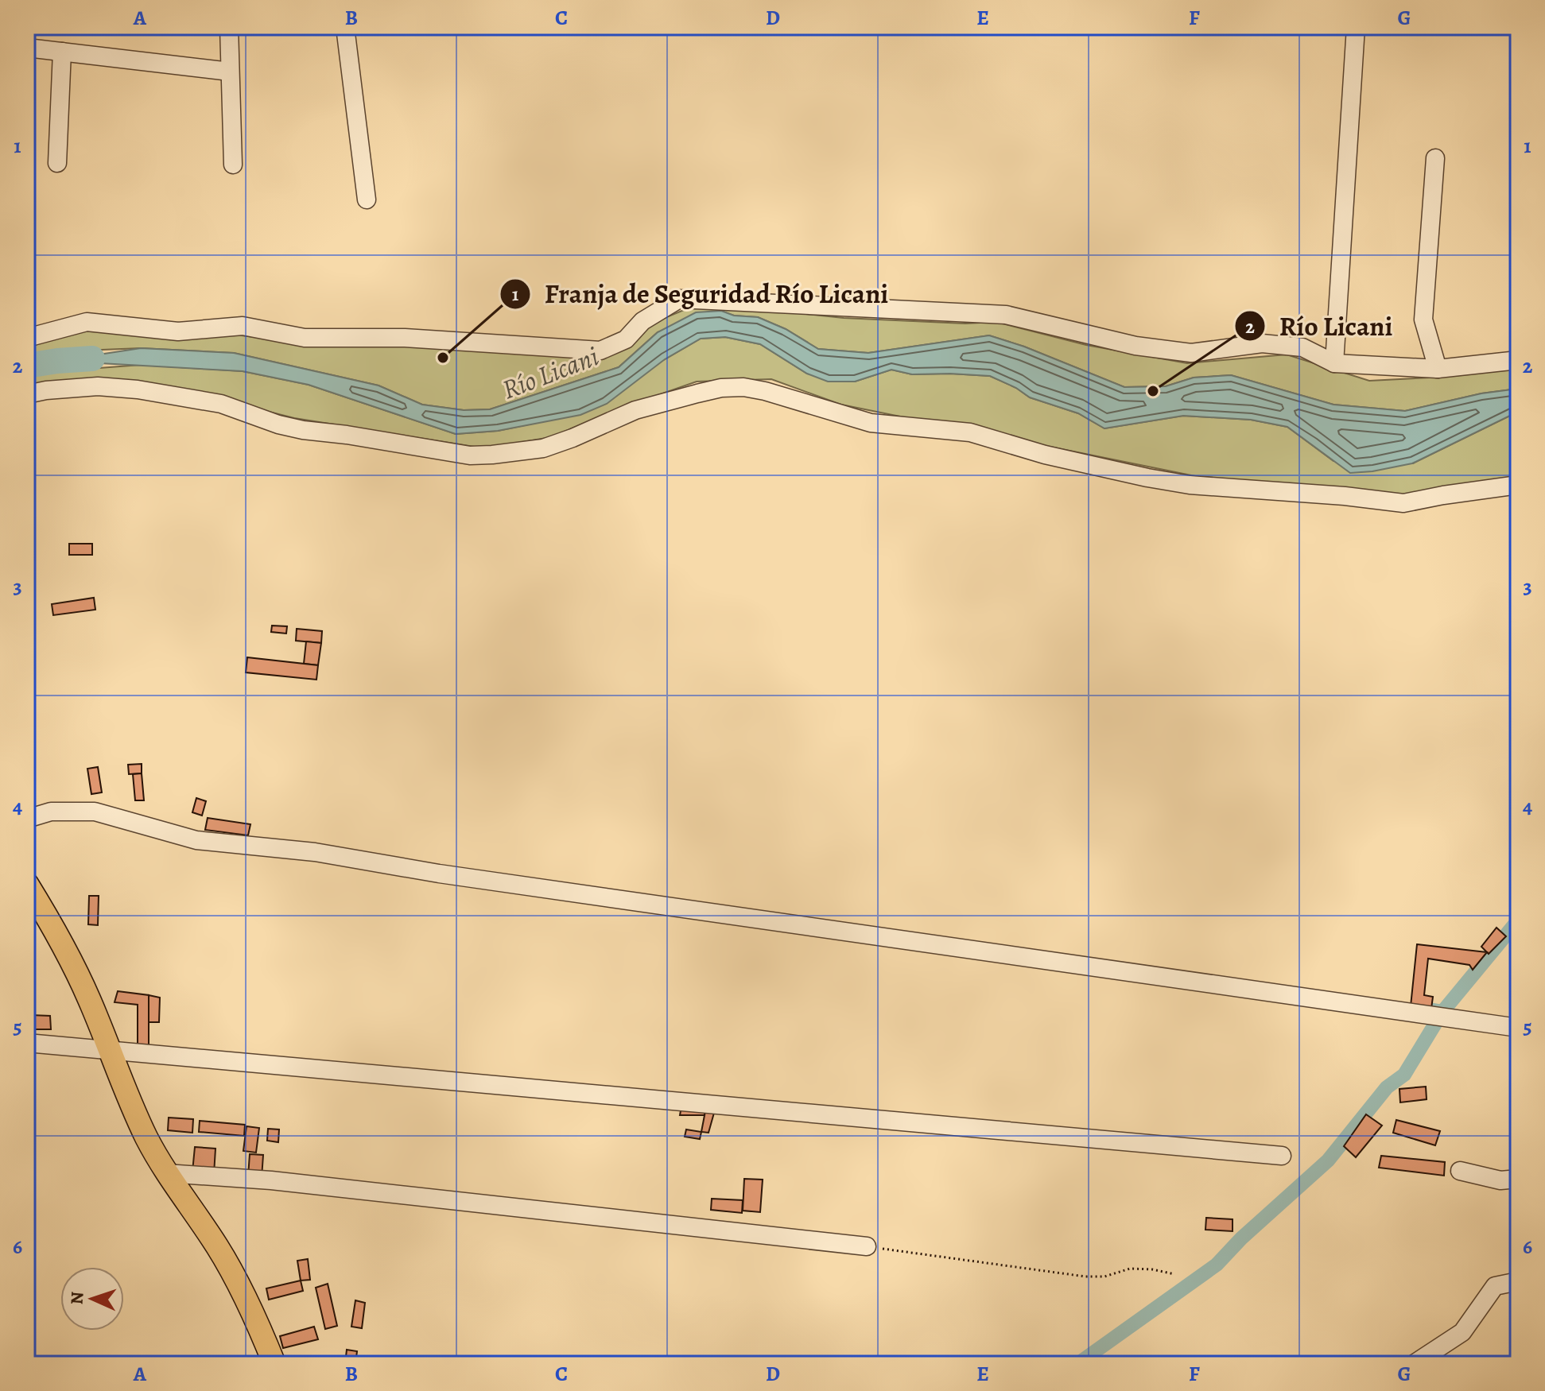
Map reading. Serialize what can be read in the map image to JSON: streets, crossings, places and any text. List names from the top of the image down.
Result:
{
  "water": ["Río Licani"],
  "places": ["Franja de Seguridad Río Licani", "Río Licani"],
  "north": "left",
  "grid": {
    "columns": [
      "A",
      "B",
      "C",
      "D",
      "E",
      "F",
      "G"
    ],
    "rows": [
      "1",
      "2",
      "3",
      "4",
      "5",
      "6"
    ]
  }
}
